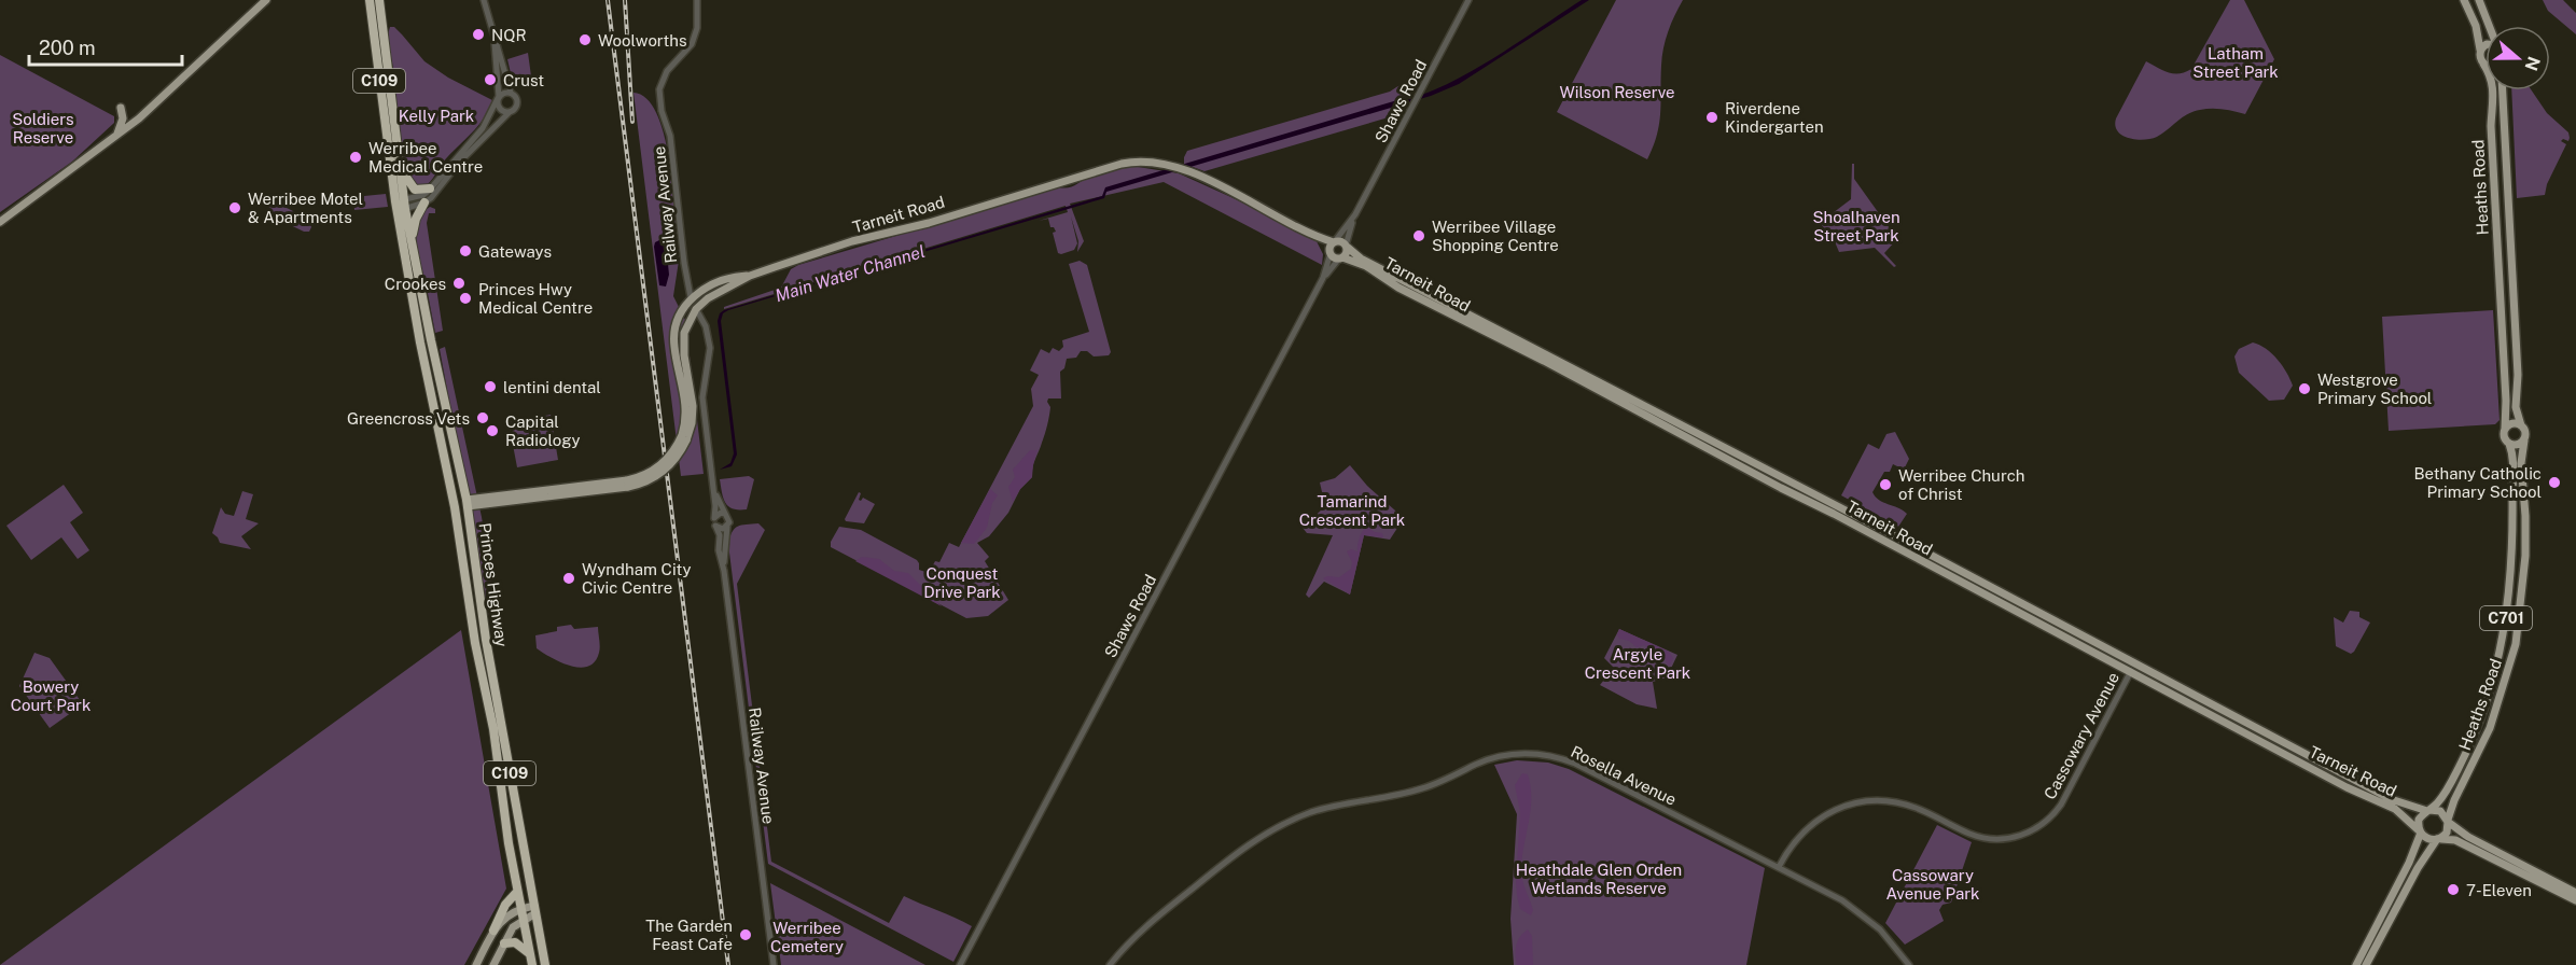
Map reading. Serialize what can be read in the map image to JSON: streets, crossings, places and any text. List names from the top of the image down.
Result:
{
  "streets": {
    "highway": ["C109", "Princes Highway"],
    "main road": ["Heaths Road", "Tarneit Road", "C701"],
    "street": [
      "Shaws Road",
      "Railway Avenue",
      "Cassowary Avenue",
      "Rosella Avenue"
    ]
  },
  "crossings": [
    ["C109", "Princes Highway"],
    ["Shaws Road", "Tarneit Road"],
    ["Heaths Road", "Tarneit Road"],
    ["Heaths Road", "C701"],
    ["Railway Avenue", "Tarneit Road"],
    ["Tarneit Road", "C701"],
    ["Tarneit Road", "Cassowary Avenue"],
    ["Cassowary Avenue", "Rosella Avenue"]
  ],
  "water": ["Main Water Channel"],
  "parks": [
    "Latham Street Park",
    "Wilson Reserve",
    "Kelly Park",
    "Soldiers Reserve",
    "Shoalhaven Street Park",
    "Tamarind Crescent Park",
    "Conquest Drive Park",
    "Argyle Crescent Park",
    "Bowery Court Park",
    "Heathdale Glen Orden Wetlands Reserve",
    "Cassowary Avenue Park",
    "Werribee Cemetery"
  ],
  "places": [
    "NQR",
    "Woolworths",
    "Crust",
    "Riverdene Kindergarten",
    "Werribee Medical Centre",
    "Werribee Motel & Apartments",
    "Werribee Village Shopping Centre",
    "Gateways",
    "Crookes",
    "Princes Hwy Medical Centre",
    "lentini dental",
    "Westgrove Primary School",
    "Greencross Vets",
    "Capital Radiology",
    "Bethany Catholic Primary School",
    "Werribee Church of Christ",
    "Wyndham City Civic Centre",
    "7-Eleven",
    "The Garden Feast Cafe"
  ],
  "scale_bar": "200 m",
  "north": "right"
}
